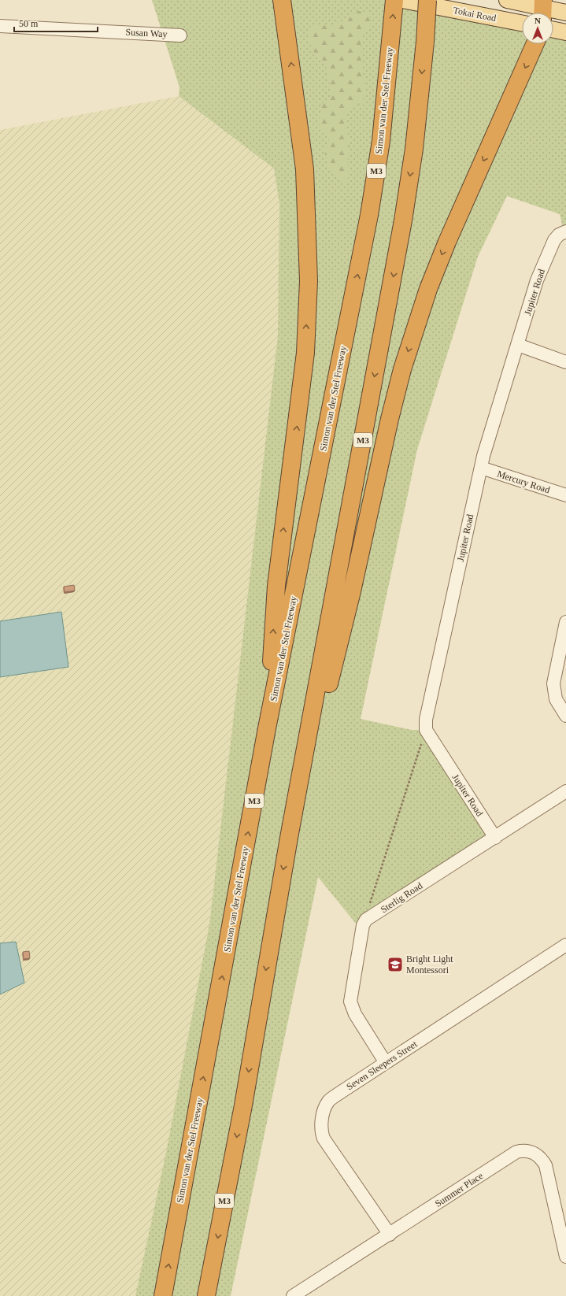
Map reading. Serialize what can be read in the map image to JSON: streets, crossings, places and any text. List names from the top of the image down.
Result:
{
  "streets": {
    "highway": ["Simon van der Stel Freeway", "M3"],
    "main road": ["Tokai Road"],
    "street": [
      "Susan Way",
      "Jupiter Road",
      "Mercury Road",
      "Sterlig Road",
      "Seven Sleepers Street",
      "Summer Place"
    ]
  },
  "crossings": [
    ["Jupiter Road", "Mercury Road"],
    ["Jupiter Road", "Sterlig Road"],
    ["Seven Sleepers Street", "Summer Place"]
  ],
  "places": {
    "school or university": ["Bright Light Montessori"]
  },
  "scale_bar": "50 m",
  "north": "top"
}
